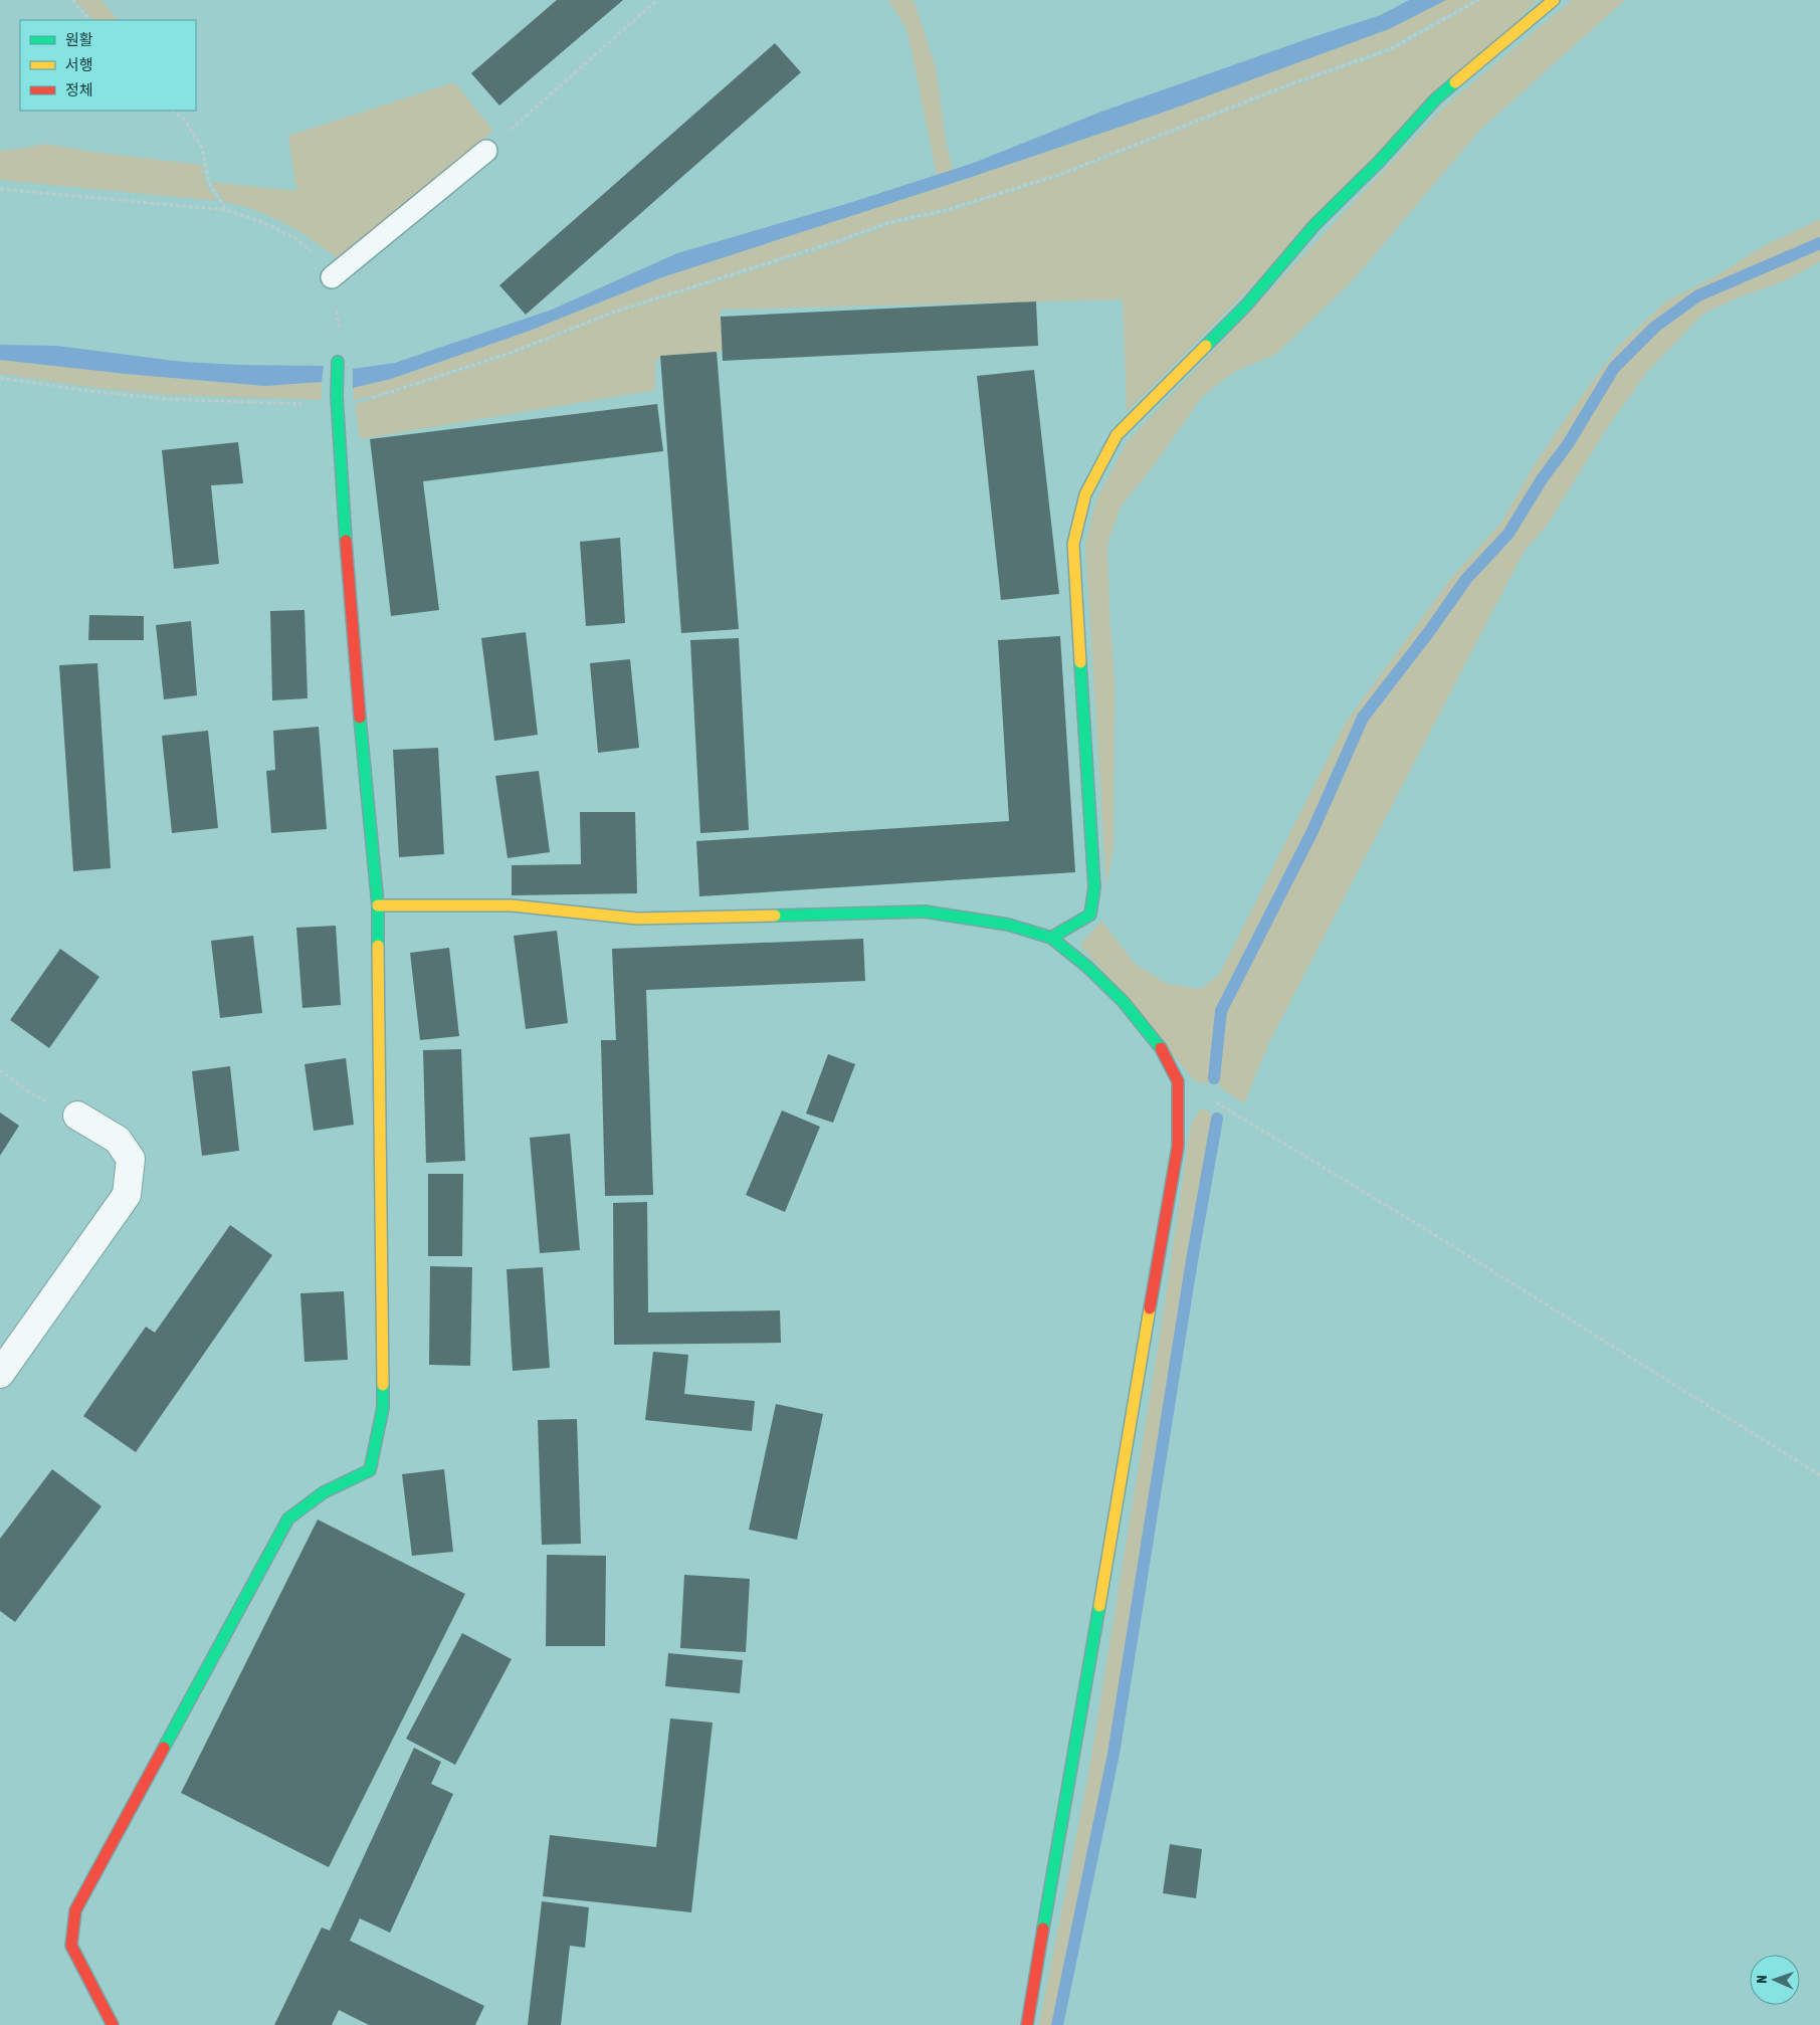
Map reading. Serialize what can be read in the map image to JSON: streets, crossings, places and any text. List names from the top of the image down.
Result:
{
  "legend": ["원활", "서행", "정체"],
  "north": "left"
}
